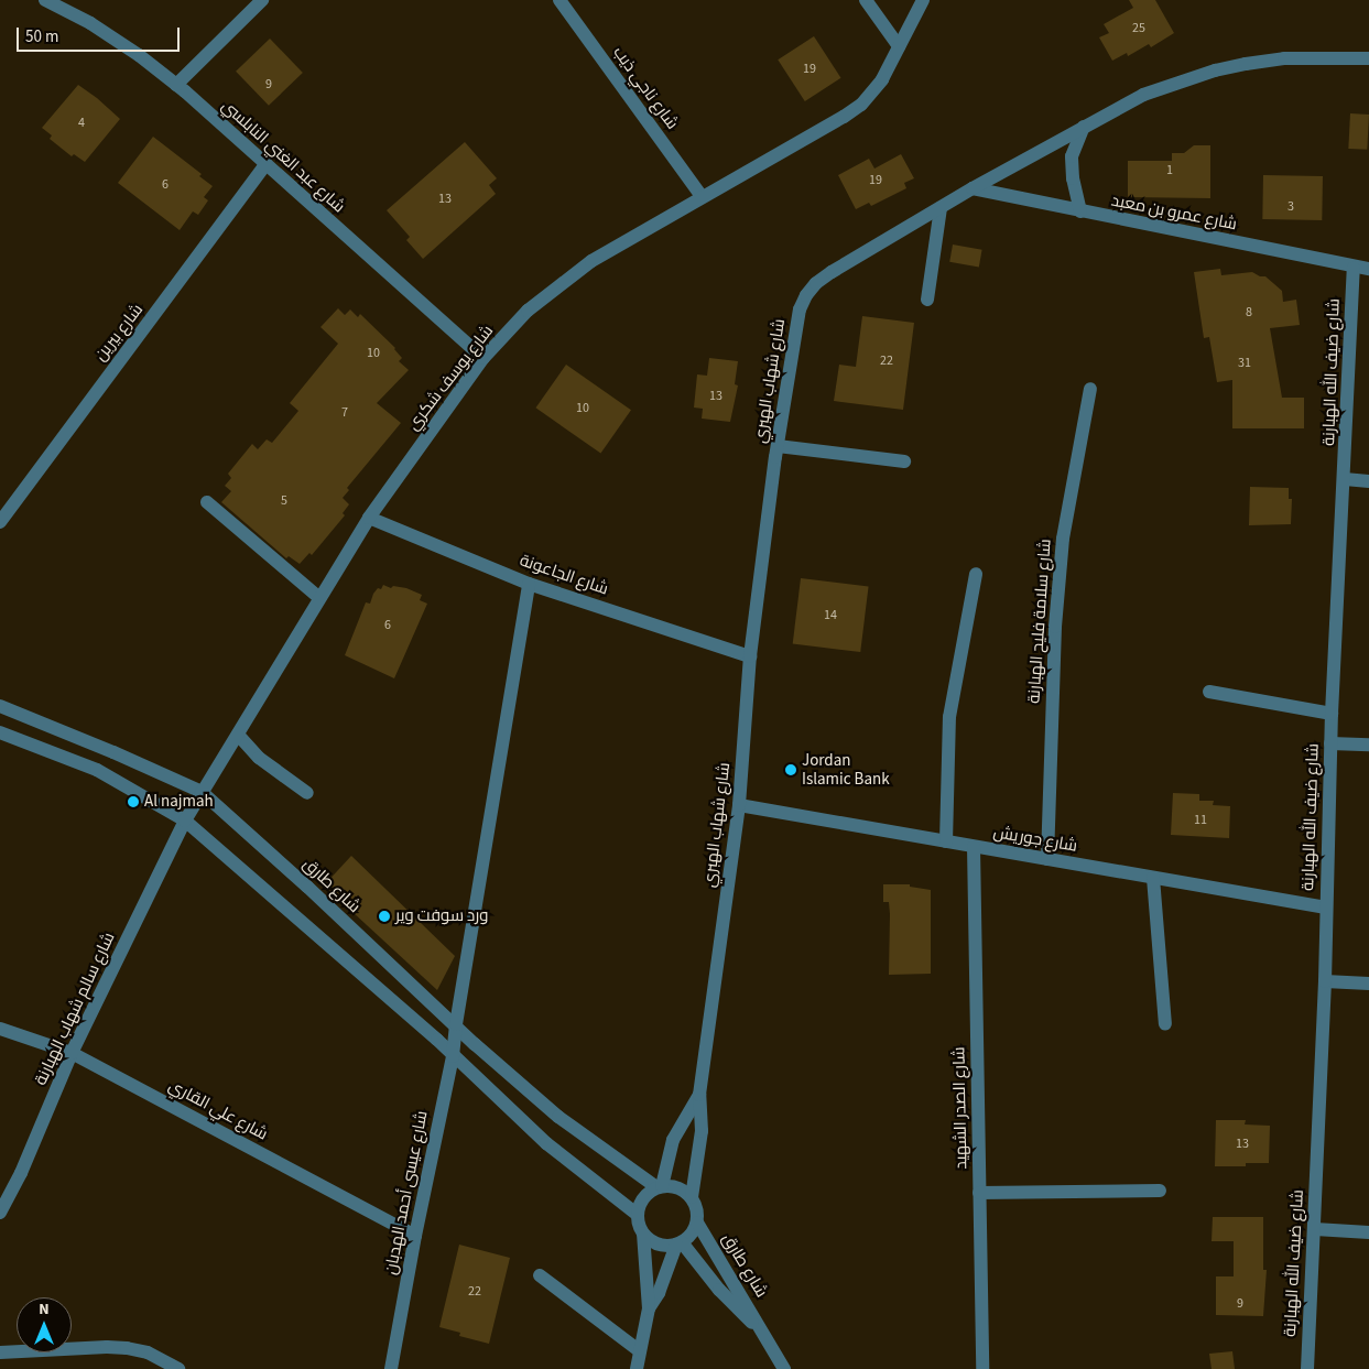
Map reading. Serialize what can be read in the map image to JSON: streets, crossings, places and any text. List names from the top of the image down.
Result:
{
  "streets": {
    "street": [
      "شارع ناجي ذيب",
      "شارع عبد الغني النابلسي",
      "شارع عمرو بن معبد",
      "شارع بيرين",
      "شارع ضيف الله الهبارنة",
      "شارع يوسف شكري",
      "شارع شهاب الهبري",
      "شارع الجاعونة",
      "شارع سلامة فليح الهبارنة",
      "شارع جوريش",
      "شارع طارق",
      "شارع سالم شهاب الهبارنة",
      "شارع الصدر الشهيد",
      "شارع علي القاري",
      "شارع عيسى أحمد الهدبان"
    ]
  },
  "crossings": [
    ["شارع ناجي ذيب", "شارع يوسف شكري"],
    ["شارع عبد الغني النابلسي", "شارع بيرين"],
    ["شارع عبد الغني النابلسي", "شارع يوسف شكري"],
    ["شارع عمرو بن معبد", "شارع ضيف الله الهبارنة"],
    ["شارع عمرو بن معبد", "شارع شهاب الهبري"],
    ["شارع ضيف الله الهبارنة", "شارع جوريش"],
    ["شارع يوسف شكري", "شارع الجاعونة"],
    ["شارع يوسف شكري", "شارع طارق"],
    ["شارع يوسف شكري", "شارع سالم شهاب الهبارنة"],
    ["شارع شهاب الهبري", "شارع الجاعونة"],
    ["شارع شهاب الهبري", "شارع جوريش"],
    ["شارع شهاب الهبري", "شارع طارق"],
    ["شارع الجاعونة", "شارع عيسى أحمد الهدبان"],
    ["شارع سلامة فليح الهبارنة", "شارع جوريش"],
    ["شارع جوريش", "شارع الصدر الشهيد"],
    ["شارع طارق", "شارع سالم شهاب الهبارنة"],
    ["شارع طارق", "شارع عيسى أحمد الهدبان"],
    ["شارع سالم شهاب الهبارنة", "شارع علي القاري"],
    ["شارع علي القاري", "شارع عيسى أحمد الهدبان"]
  ],
  "places": ["Jordan Islamic Bank", "Al najmah", "ورد سوفت وير"],
  "house_numbers": [
    "25",
    "19",
    "9",
    "4",
    "1",
    "19",
    "6",
    "13",
    "3",
    "8",
    "10",
    "22",
    "31",
    "13",
    "10",
    "7",
    "5",
    "14",
    "6",
    "11",
    "13",
    "22",
    "9"
  ],
  "scale_bar": "50 m",
  "north": "top"
}
